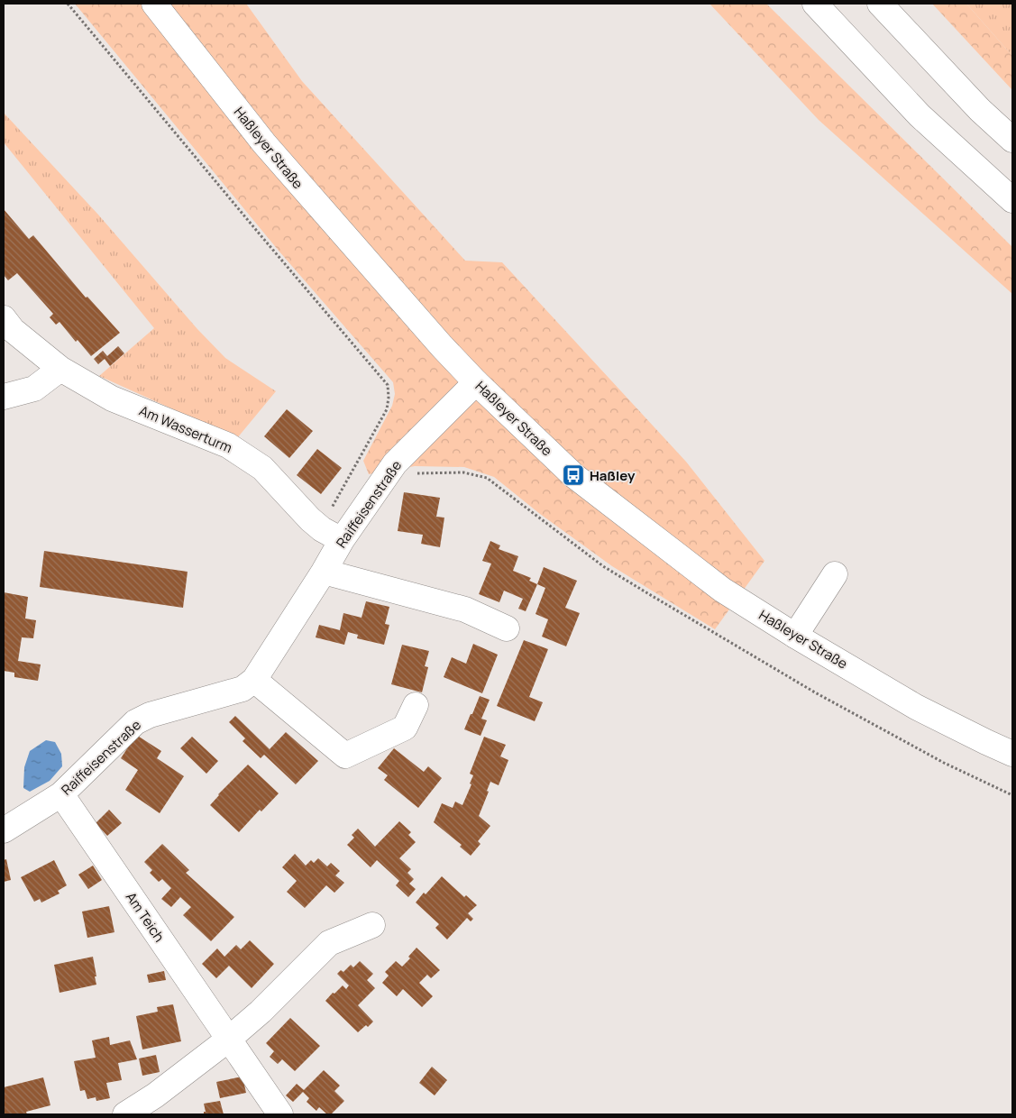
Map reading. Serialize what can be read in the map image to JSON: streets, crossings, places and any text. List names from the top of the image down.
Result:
{
  "streets": {
    "main road": [
      "Haßleyer Straße",
      "Am Wasserturm",
      "Raiffeisenstraße",
      "Am Teich"
    ]
  },
  "crossings": [
    ["Haßleyer Straße", "Raiffeisenstraße"],
    ["Am Wasserturm", "Raiffeisenstraße"],
    ["Raiffeisenstraße", "Am Teich"]
  ],
  "places": {
    "bus stop": ["Haßley"]
  }
}
